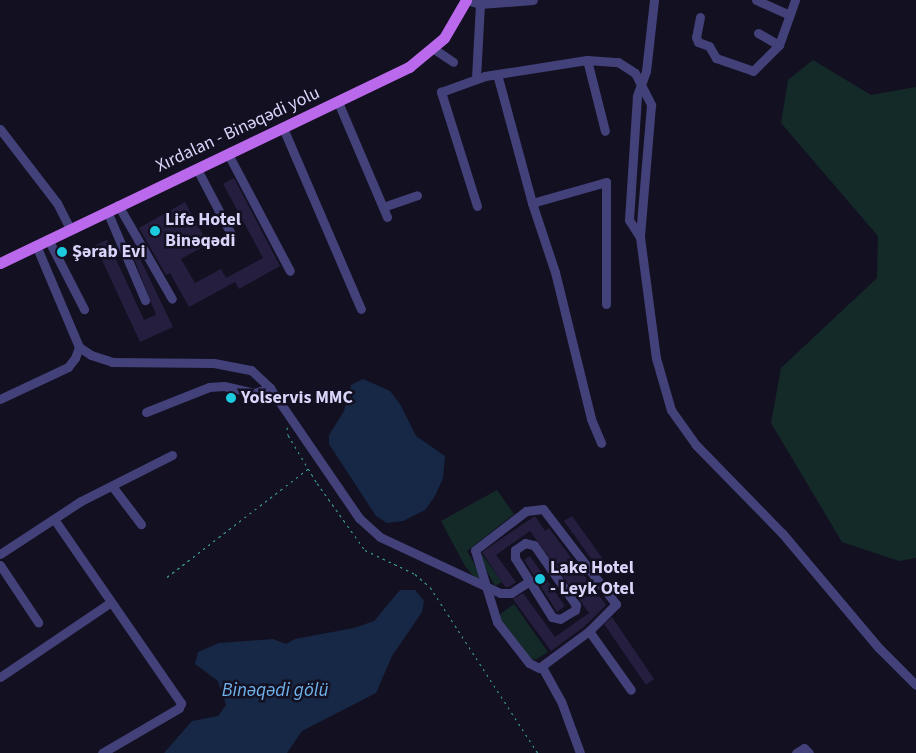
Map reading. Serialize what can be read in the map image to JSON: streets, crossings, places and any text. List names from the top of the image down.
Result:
{
  "streets": {
    "main road": ["Xırdalan - Binəqədi yolu"]
  },
  "water": ["Binəqədi gölü"],
  "places": [
    "Life Hotel Binəqədi",
    "Şərab Evi",
    "Yolservis MMC",
    "Lake Hotel - Leyk Otel"
  ]
}
